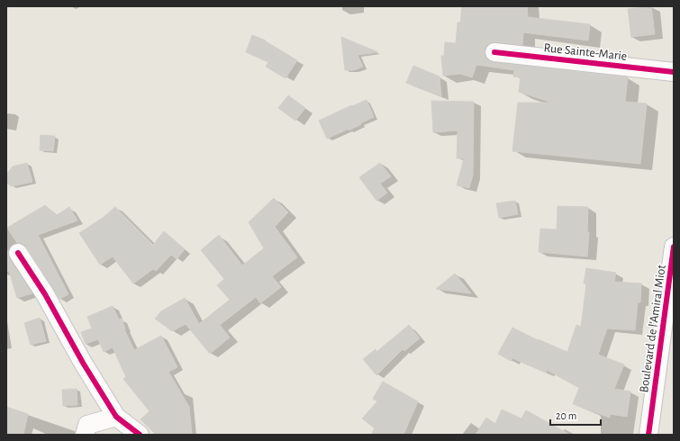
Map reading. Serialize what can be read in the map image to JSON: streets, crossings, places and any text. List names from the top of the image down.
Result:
{
  "streets": {
    "street": ["Rue Sainte-Marie", "Boulevard de l'Amiral Miot"]
  },
  "scale_bar": "20 m"
}
